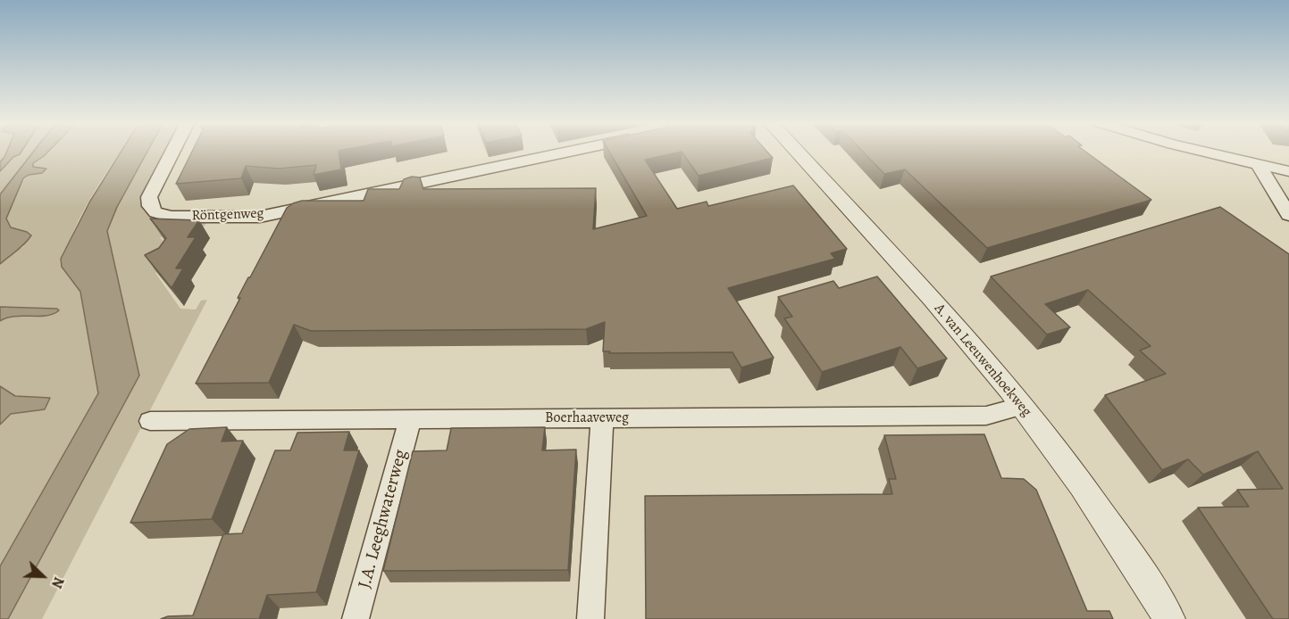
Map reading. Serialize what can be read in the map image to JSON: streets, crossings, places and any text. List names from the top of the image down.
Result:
{
  "streets": {
    "street": [
      "Röntgenweg",
      "A. van Leeuwenhoekweg",
      "Boerhaaveweg",
      "J.A. Leeghwaterweg"
    ]
  },
  "crossings": [
    ["A. van Leeuwenhoekweg", "Boerhaaveweg"],
    ["Boerhaaveweg", "J.A. Leeghwaterweg"]
  ],
  "north": "bottom right"
}
